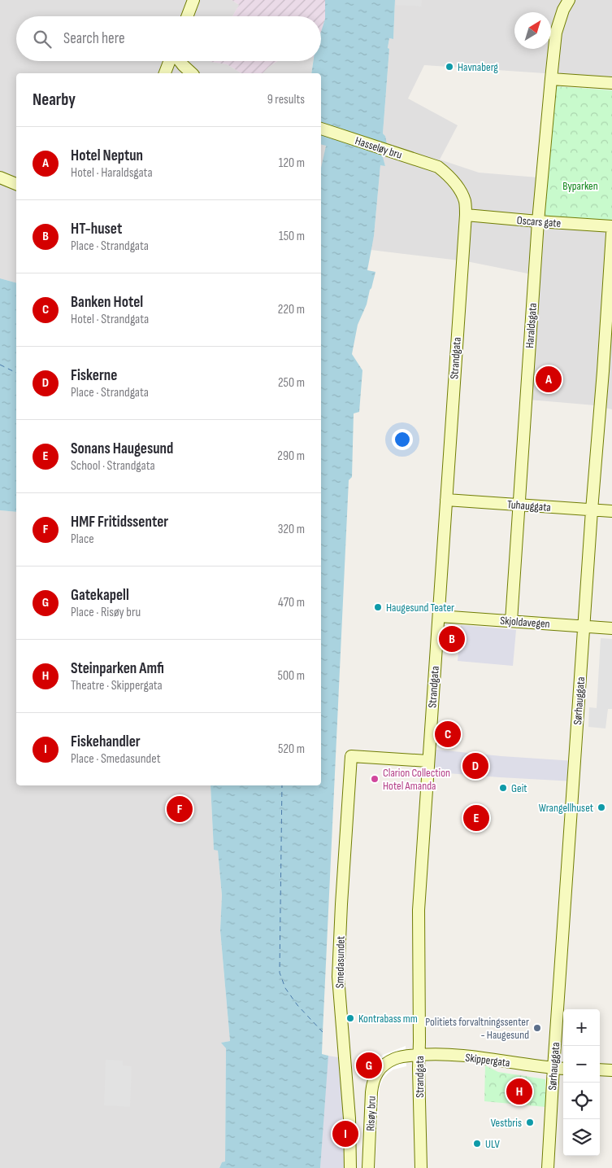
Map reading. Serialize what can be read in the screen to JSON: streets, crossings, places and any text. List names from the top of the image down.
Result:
{
  "streets": {
    "street": [
      "Hasseløy bru",
      "Oscars gate",
      "Haraldsgata",
      "Strandgata",
      "Tuhauggata",
      "Skjoldavegen",
      "Sørhauggata",
      "Smedasundet",
      "Skippergata",
      "Risøy bru"
    ]
  },
  "crossings": [
    ["Hasseløy bru", "Strandgata"],
    ["Oscars gate", "Haraldsgata"],
    ["Oscars gate", "Strandgata"],
    ["Haraldsgata", "Tuhauggata"],
    ["Haraldsgata", "Skjoldavegen"],
    ["Strandgata", "Tuhauggata"],
    ["Strandgata", "Skjoldavegen"],
    ["Strandgata", "Smedasundet"],
    ["Strandgata", "Skippergata"],
    ["Strandgata", "Risøy bru"],
    ["Tuhauggata", "Sørhauggata"],
    ["Skjoldavegen", "Sørhauggata"],
    ["Sørhauggata", "Skippergata"],
    ["Skippergata", "Risøy bru"]
  ],
  "parks": ["Byparken"],
  "places": [
    "Havnaberg",
    "Haugesund Teater",
    "Clarion Collection Hotel Amanda",
    "Geit",
    "Wrangellhuset",
    "Kontrabass mm",
    "Politiets forvaltningssenter - Haugesund",
    "Vestbris",
    "ULV"
  ],
  "north": "top right",
  "page": {
    "search": "Search here",
    "heading": ["Nearby", "9 results"],
    "list": [
      {
        "mark": "A",
        "name": "Hotel Neptun",
        "note": "Hotel · Haraldsgata",
        "value": "120 m"
      },
      {
        "mark": "B",
        "name": "HT-huset",
        "note": "Place · Strandgata",
        "value": "150 m"
      },
      {
        "mark": "C",
        "name": "Banken Hotel",
        "note": "Hotel · Strandgata",
        "value": "220 m"
      },
      {
        "mark": "D",
        "name": "Fiskerne",
        "note": "Place · Strandgata",
        "value": "250 m"
      },
      {
        "mark": "E",
        "name": "Sonans Haugesund",
        "note": "School · Strandgata",
        "value": "290 m"
      },
      {
        "mark": "F",
        "name": "HMF Fritidssenter",
        "note": "Place",
        "value": "320 m"
      },
      {
        "mark": "G",
        "name": "Gatekapell",
        "note": "Place · Risøy bru",
        "value": "470 m"
      },
      {
        "mark": "H",
        "name": "Steinparken Amfi",
        "note": "Theatre · Skippergata",
        "value": "500 m"
      },
      {
        "mark": "I",
        "name": "Fiskehandler",
        "note": "Place · Smedasundet",
        "value": "520 m"
      }
    ],
    "pins": [
      "A",
      "B",
      "C",
      "D",
      "F",
      "E",
      "G",
      "H",
      "I"
    ],
    "map_buttons": ["+", "−"]
  }
}
